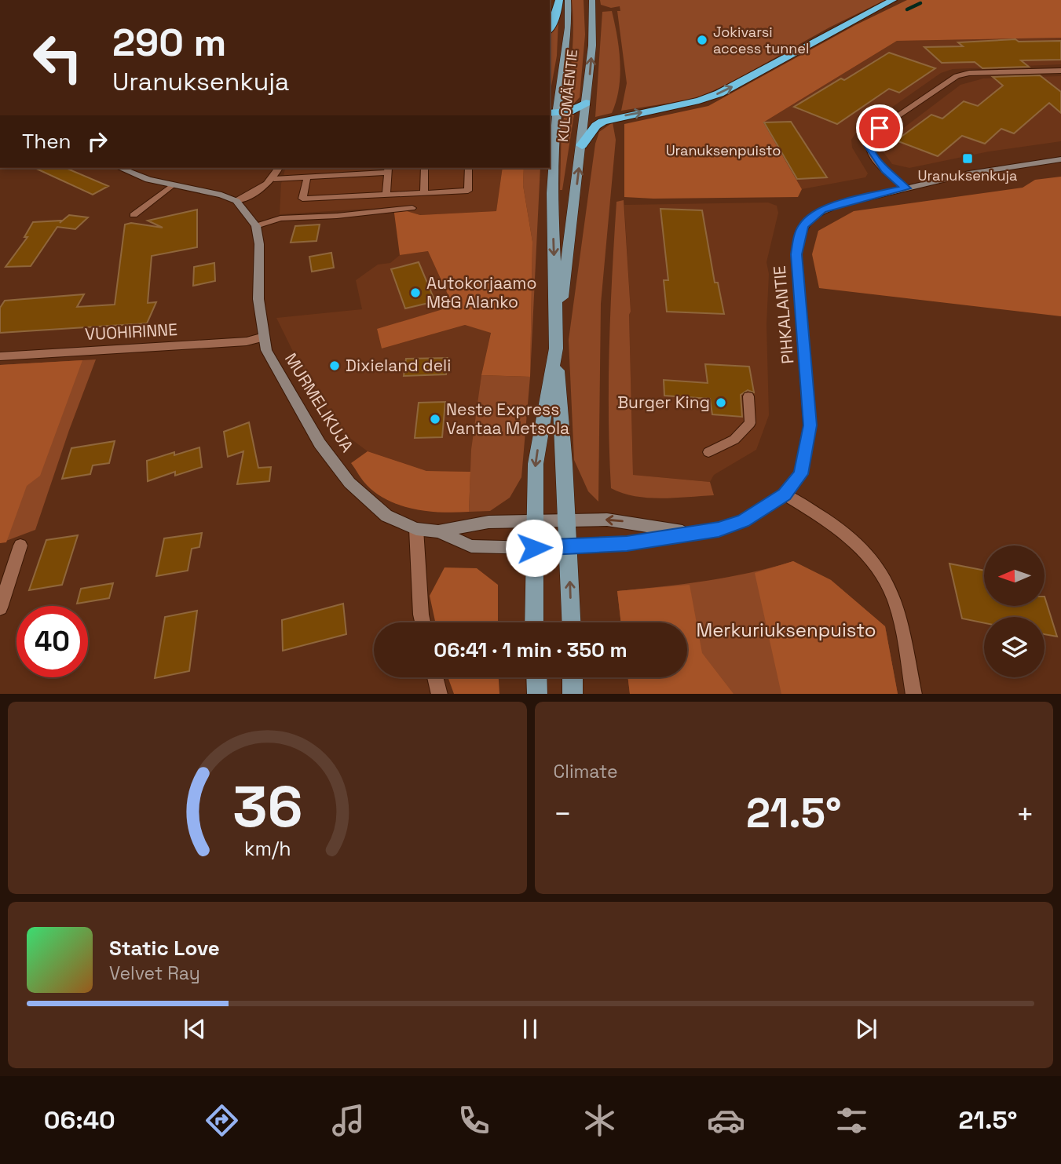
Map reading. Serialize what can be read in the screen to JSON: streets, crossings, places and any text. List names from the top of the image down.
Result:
{
  "streets": {
    "main road": ["KULOMÄENTIE"],
    "street": ["PIHKALANTIE", "VUOHIRINNE", "MURMELIKUJA"]
  },
  "crossings": [
    ["KULOMÄENTIE", "PIHKALANTIE"],
    ["KULOMÄENTIE", "MURMELIKUJA"],
    ["PIHKALANTIE", "MURMELIKUJA"],
    ["VUOHIRINNE", "MURMELIKUJA"]
  ],
  "parks": ["Uranuksenpuisto", "Merkuriuksenpuisto"],
  "places": {
    "other": [
      "Jokivarsi access tunnel",
      "Autokorjaamo M&G Alanko",
      "Dixieland deli",
      "Burger King",
      "Neste Express Vantaa Metsola"
    ],
    "transit": ["Uranuksenkuja"]
  },
  "north": "left",
  "page": {
    "turn": ["290 m", "Uranuksenkuja"],
    "then": "Then",
    "limit": "40",
    "trip": "06:41 · 1 min · 350 m",
    "tile": "Climate",
    "heat": ["−", "21.5°", "+"],
    "song": ["Static Love", "Velvet Ray"],
    "tabs": ["06:40", "21.5°"],
    "gauge": ["36", "km/h"]
  }
}
